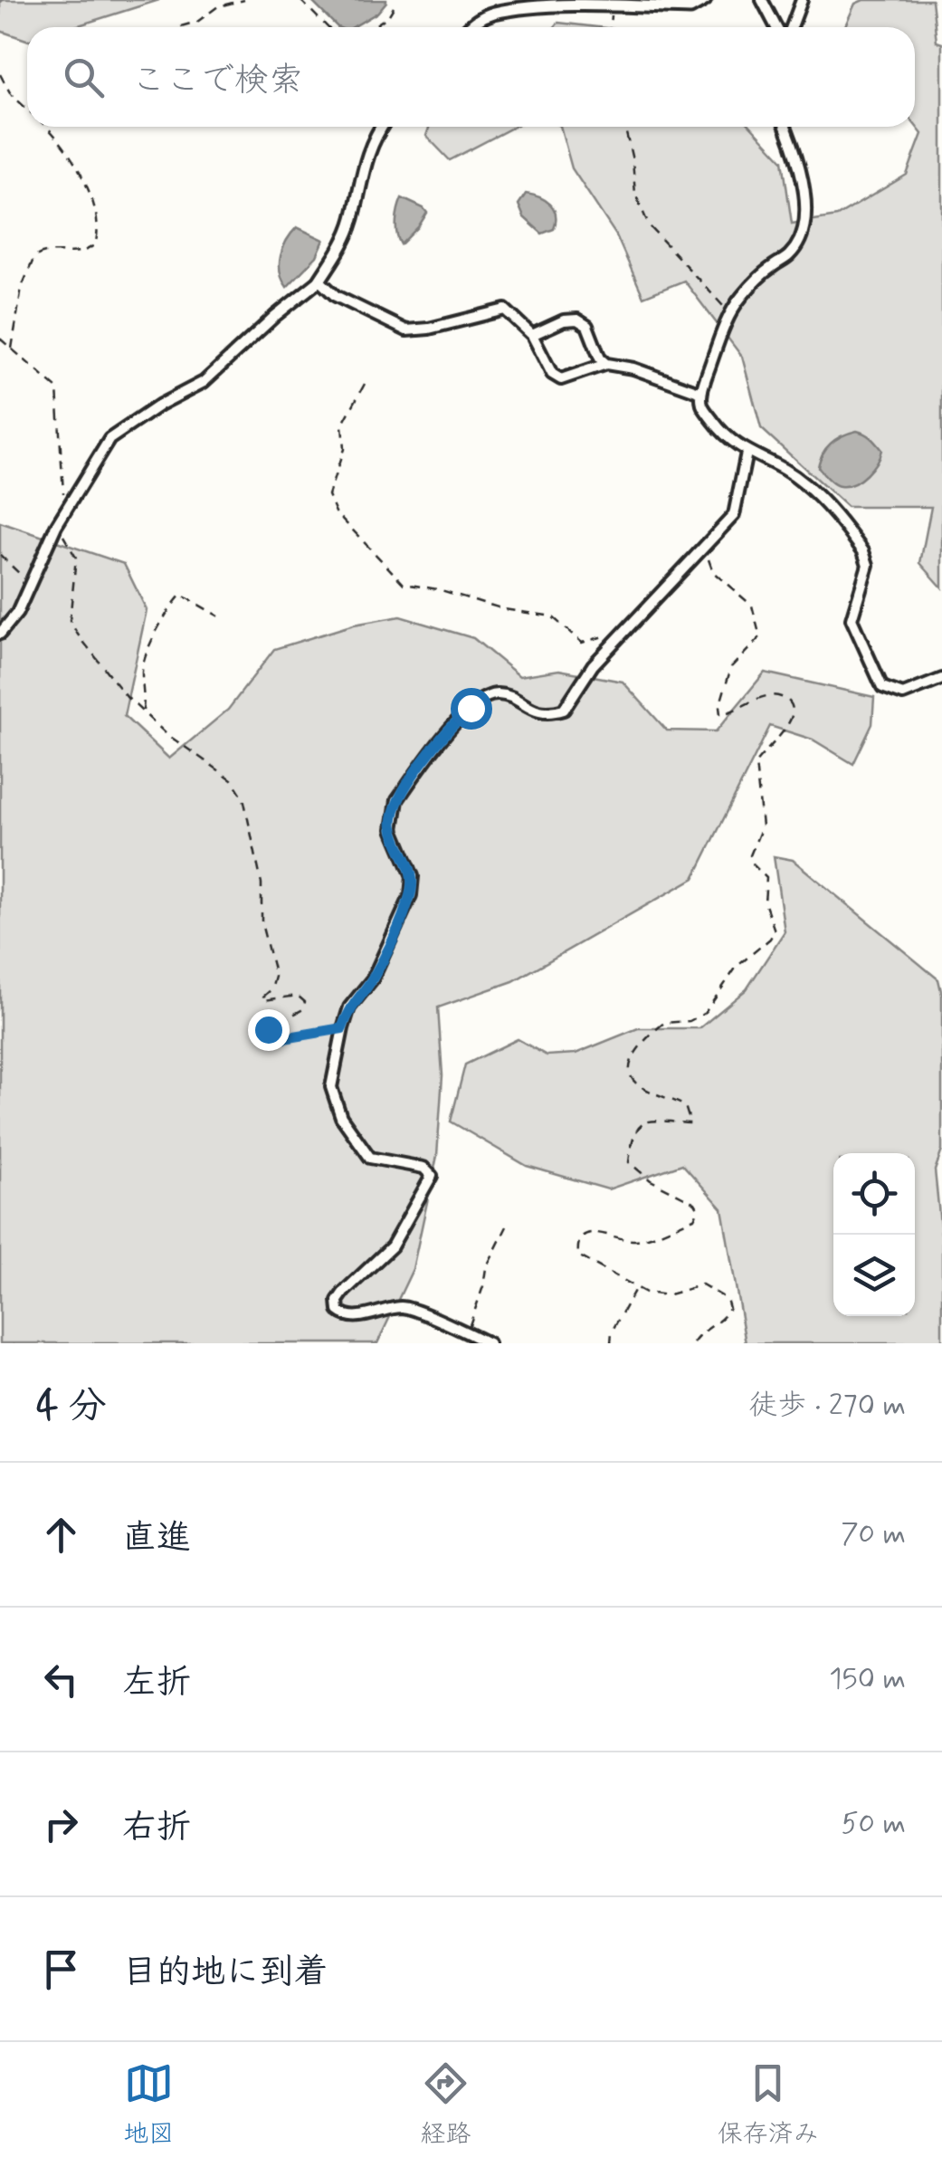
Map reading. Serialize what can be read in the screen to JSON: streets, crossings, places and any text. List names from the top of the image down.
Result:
{
  "page": {
    "search": "ここで検索",
    "heading": ["4 分", "徒歩 · 270 m"],
    "list": [
      ["直進", "70 m"],
      ["左折", "150 m"],
      ["右折", "50 m"],
      "目的地に到着"
    ],
    "nav": ["地図", "経路", "保存済み"]
  }
}
